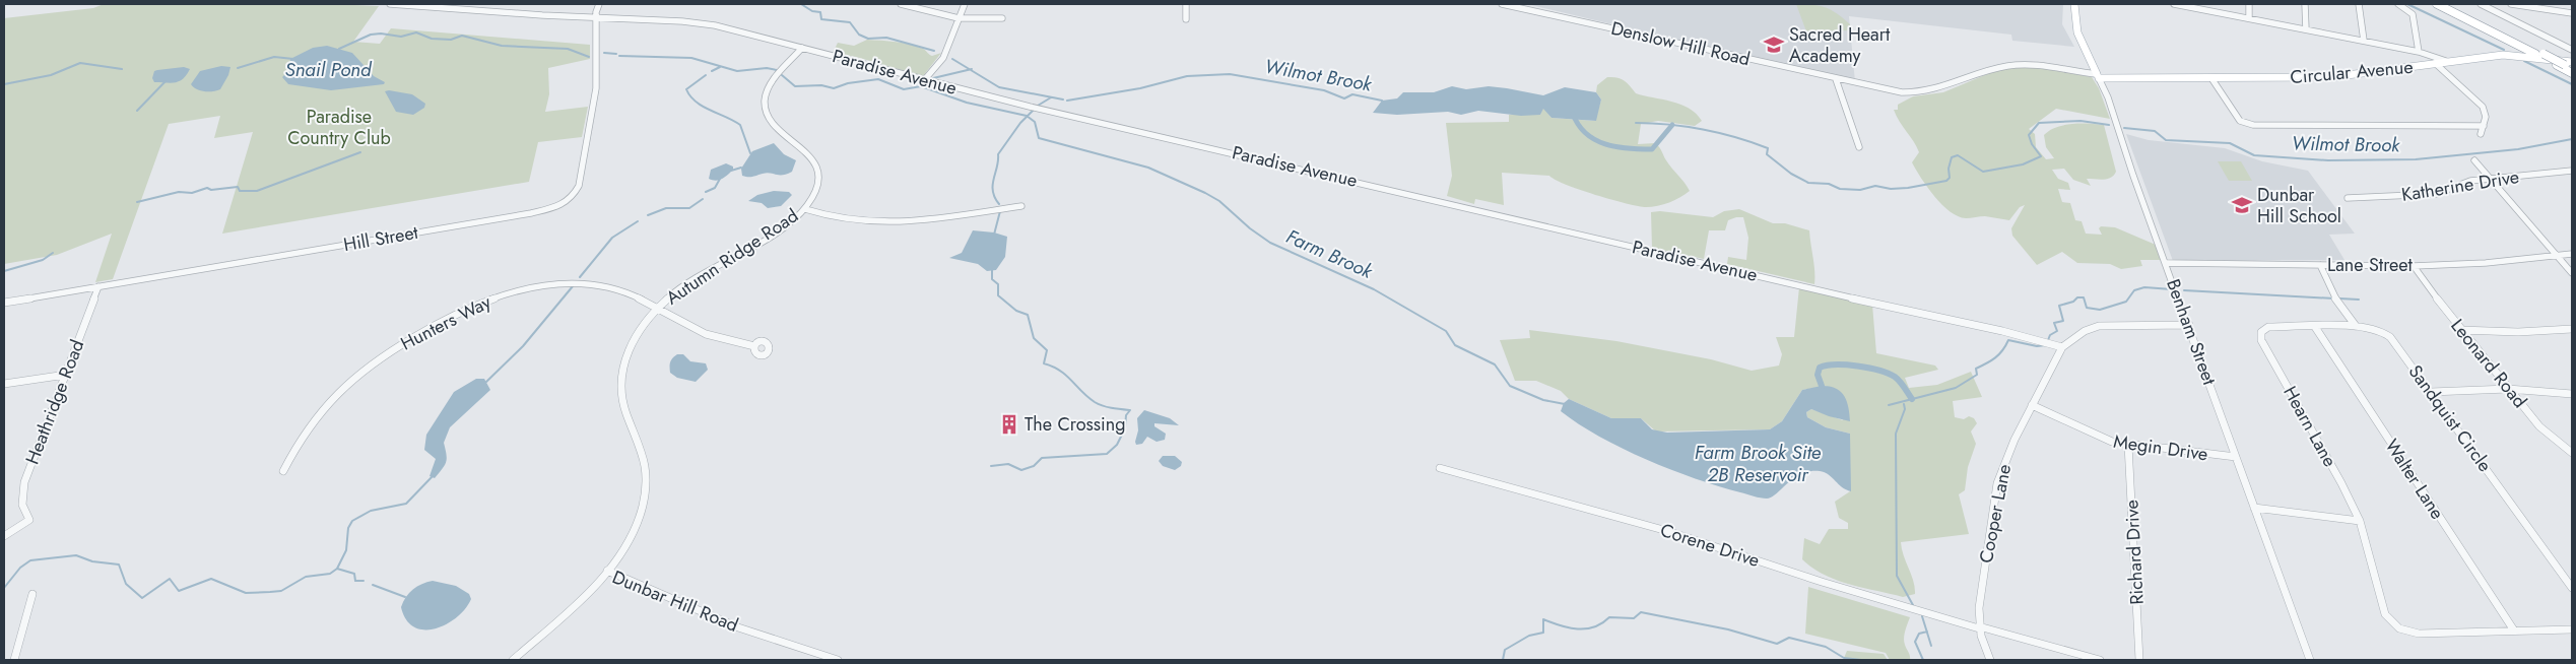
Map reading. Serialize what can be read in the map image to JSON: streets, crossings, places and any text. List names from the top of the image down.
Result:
{
  "streets": {
    "main road": ["Circular Avenue", "Benham Street"],
    "street": [
      "Denslow Hill Road",
      "Paradise Avenue",
      "Katherine Drive",
      "Hill Street",
      "Autumn Ridge Road",
      "Lane Street",
      "Hunters Way",
      "Leonard Road",
      "Heathridge Road",
      "Sandquist Circle",
      "Hearn Lane",
      "Megin Drive",
      "Walter Lane",
      "Cooper Lane",
      "Corene Drive",
      "Richard Drive",
      "Dunbar Hill Road"
    ]
  },
  "crossings": [
    ["Denslow Hill Road", "Circular Avenue"],
    ["Denslow Hill Road", "Benham Street"],
    ["Paradise Avenue", "Hill Street"],
    ["Paradise Avenue", "Autumn Ridge Road"],
    ["Paradise Avenue", "Cooper Lane"],
    ["Circular Avenue", "Benham Street"],
    ["Hill Street", "Heathridge Road"],
    ["Autumn Ridge Road", "Hunters Way"],
    ["Autumn Ridge Road", "Dunbar Hill Road"],
    ["Lane Street", "Benham Street"],
    ["Lane Street", "Leonard Road"],
    ["Benham Street", "Megin Drive"],
    ["Sandquist Circle", "Hearn Lane"],
    ["Hearn Lane", "Walter Lane"],
    ["Megin Drive", "Cooper Lane"],
    ["Megin Drive", "Richard Drive"],
    ["Cooper Lane", "Corene Drive"]
  ],
  "water": [
    "Snail Pond",
    "Wilmot Brook",
    "Farm Brook",
    "Farm Brook Site 2B Reservoir"
  ],
  "parks": ["Paradise Country Club"],
  "places": {
    "school or university": ["Sacred Heart Academy", "Dunbar Hill School"],
    "building": ["The Crossing"]
  }
}
